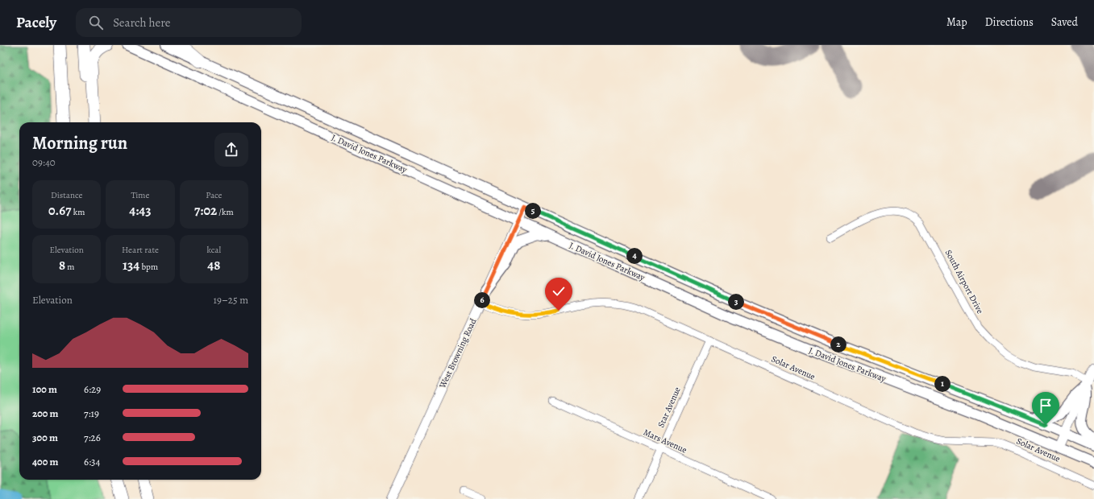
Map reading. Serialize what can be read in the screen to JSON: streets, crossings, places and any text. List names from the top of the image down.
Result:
{
  "streets": {
    "main road": ["J. David Jones Parkway"],
    "street": [
      "South Airport Drive",
      "West Browning Road",
      "Solar Avenue",
      "Star Avenue",
      "Mars Avenue"
    ]
  },
  "crossings": [
    ["J. David Jones Parkway", "West Browning Road"],
    ["West Browning Road", "Solar Avenue"],
    ["Solar Avenue", "Star Avenue"],
    ["Star Avenue", "Mars Avenue"]
  ],
  "page": {
    "header": "Pacely",
    "search": "Search here",
    "nav": ["Map", "Directions", "Saved"],
    "heading": ["Morning run", "09:40"],
    "stats": [
      ["Distance", "0.67 km"],
      ["Time", "4:43"],
      ["Pace", "7:02 /km"],
      ["Elevation", "8 m"],
      ["Heart rate", "134 bpm"],
      ["kcal", "48"]
    ],
    "pins": [
      "5",
      "4",
      "6",
      "3",
      "2",
      "1"
    ],
    "chart": ["Elevation", "19–25 m"],
    "list": [
      {
        "name": "100 m",
        "note": "6:29"
      },
      {
        "name": "200 m",
        "note": "7:19"
      },
      {
        "name": "300 m",
        "note": "7:26"
      },
      {
        "name": "400 m",
        "note": "6:34"
      }
    ]
  }
}
